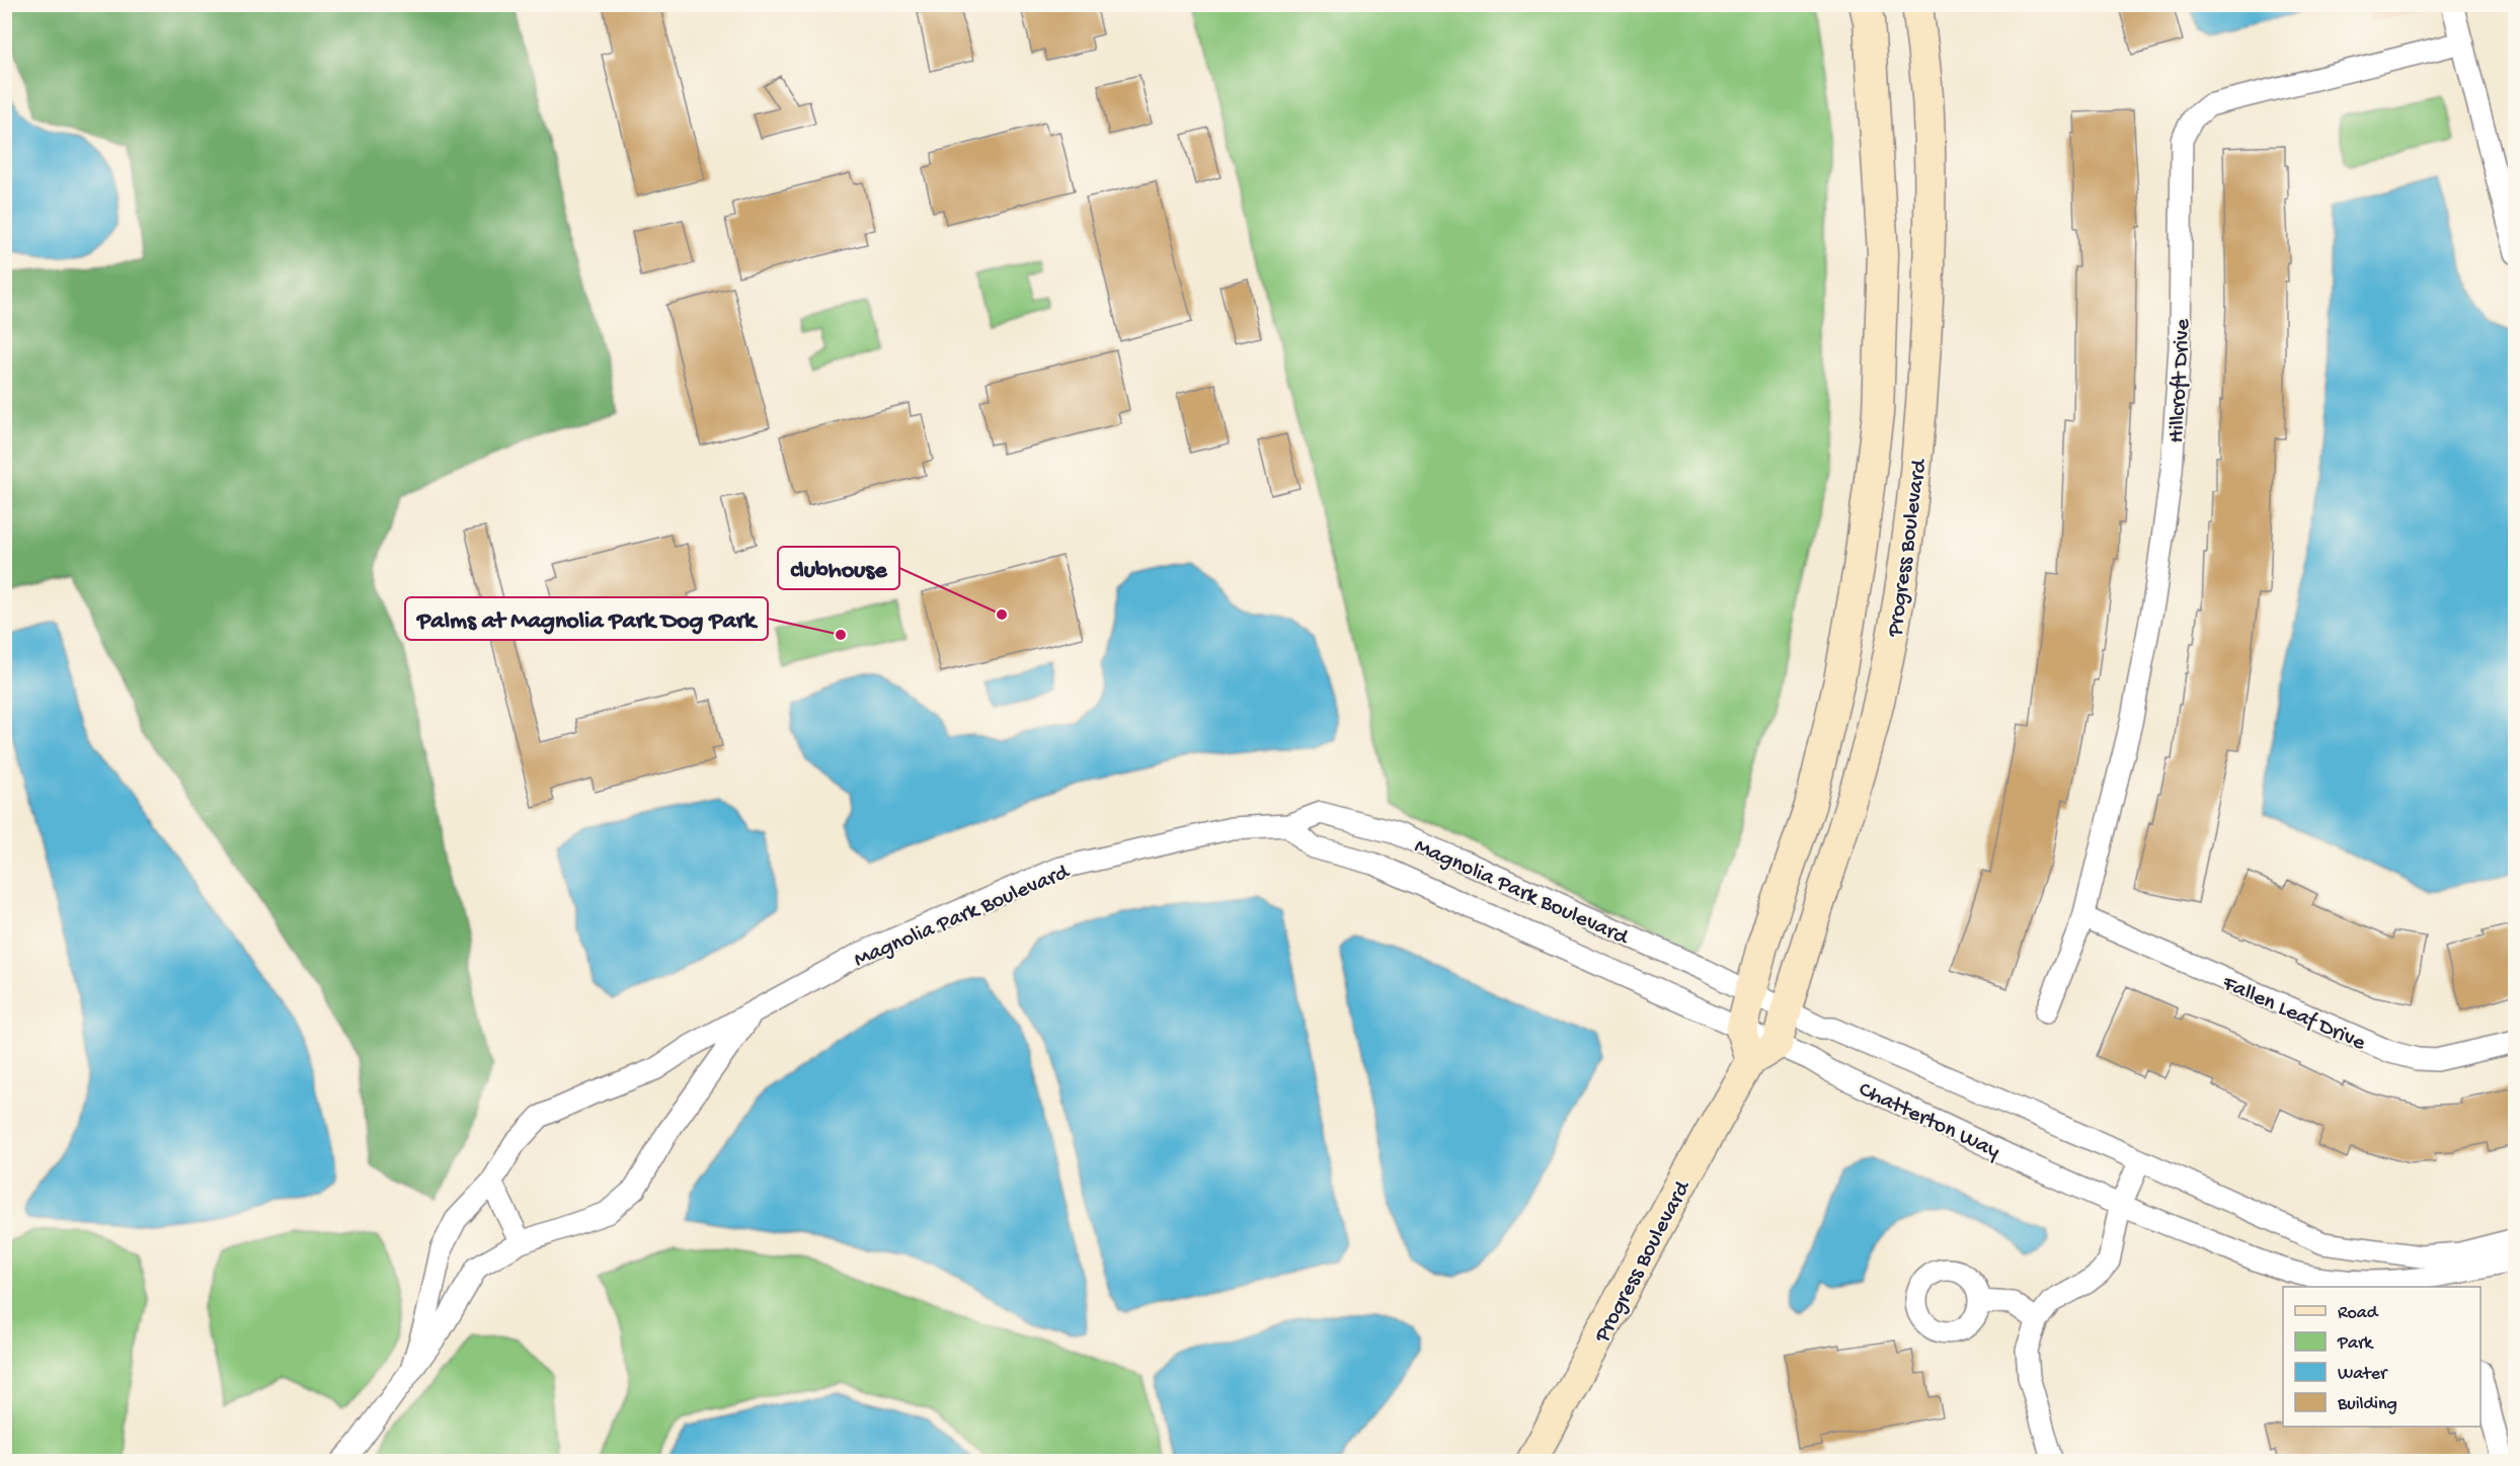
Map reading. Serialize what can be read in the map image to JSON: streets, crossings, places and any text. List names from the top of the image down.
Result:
{
  "streets": {
    "main road": ["Progress Boulevard"],
    "street": [
      "Hillcroft Drive",
      "Magnolia Park Boulevard",
      "Fallen Leaf Drive",
      "Chatterton Way"
    ]
  },
  "crossings": [
    ["Hillcroft Drive", "Fallen Leaf Drive"],
    ["Progress Boulevard", "Magnolia Park Boulevard"],
    ["Progress Boulevard", "Chatterton Way"],
    ["Magnolia Park Boulevard", "Chatterton Way"]
  ],
  "places": ["clubhouse", "Palms at Magnolia Park Dog Park"],
  "legend": [
    "Road",
    "Park",
    "Water",
    "Building"
  ]
}
